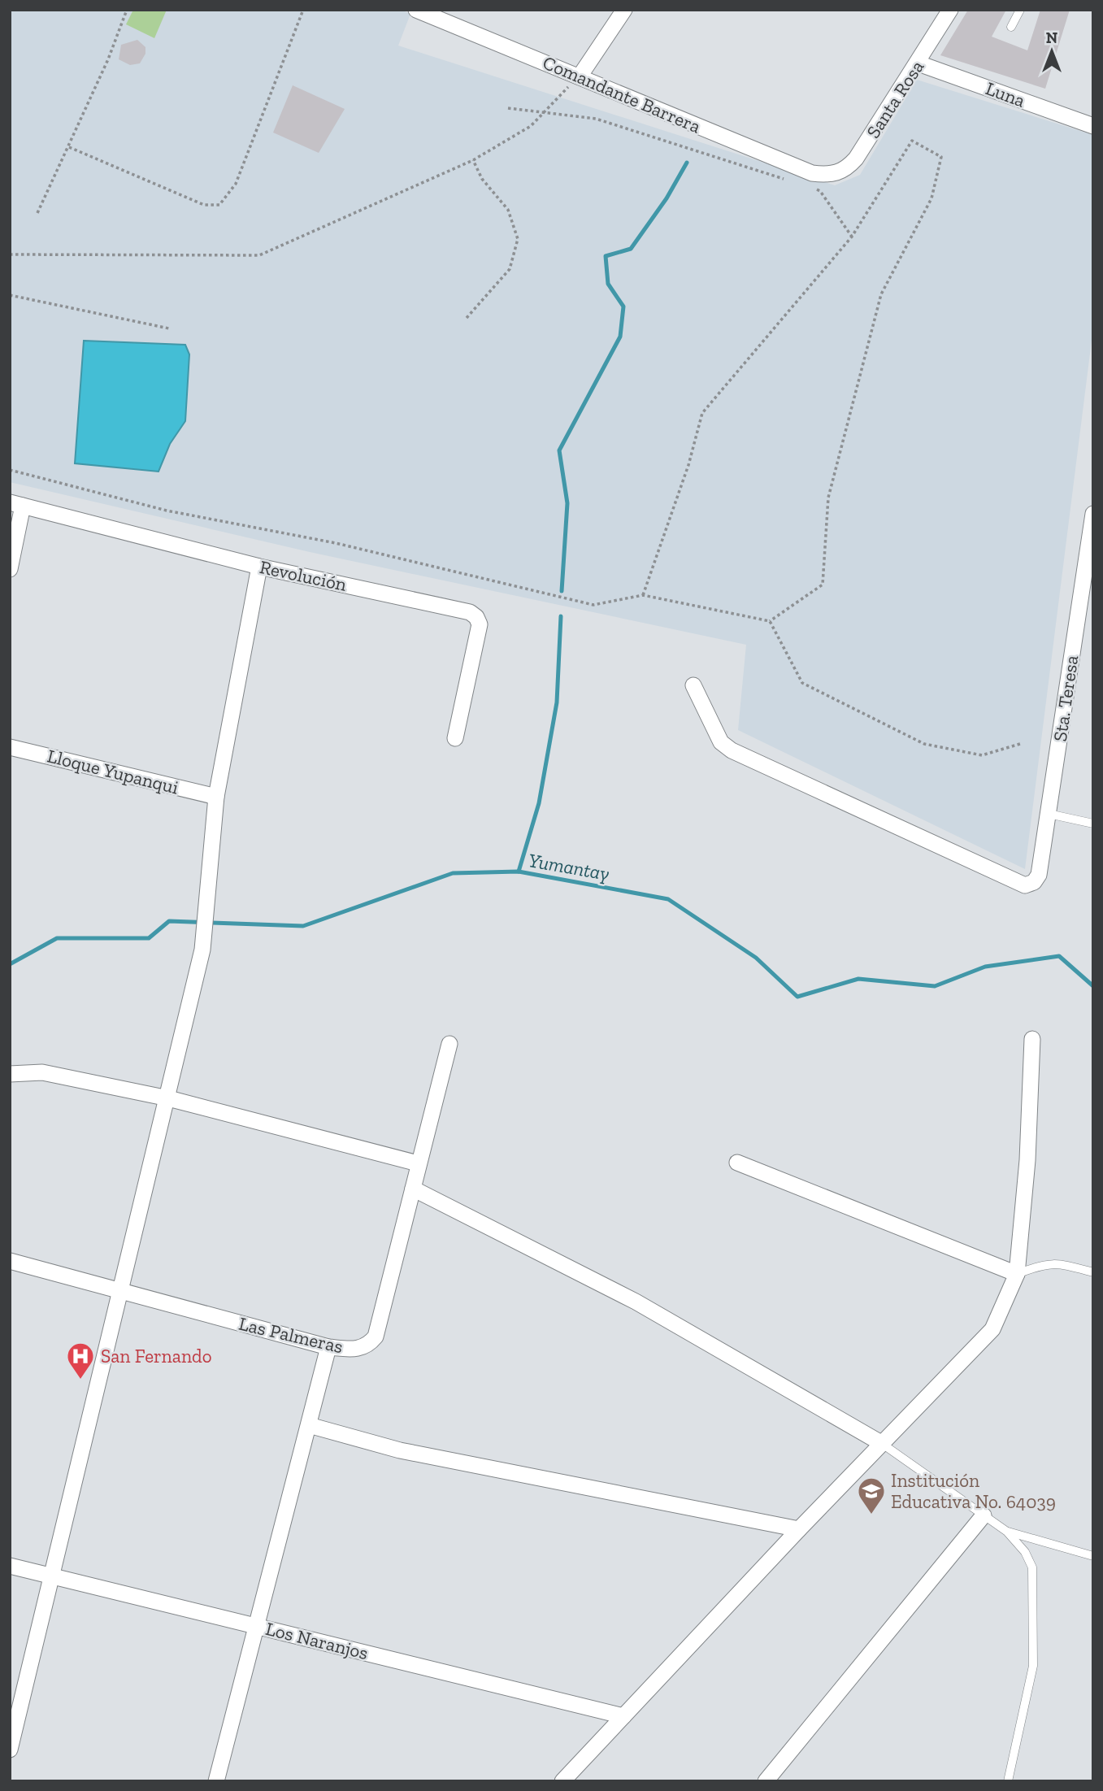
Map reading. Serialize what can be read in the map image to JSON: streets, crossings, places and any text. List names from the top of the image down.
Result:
{
  "streets": {
    "street": [
      "Comandante Barrera",
      "Luna",
      "Santa Rosa",
      "Revolución",
      "Sta. Teresa",
      "Lloque Yupanqui",
      "Las Palmeras",
      "Los Naranjos"
    ]
  },
  "crossings": [
    ["Comandante Barrera", "Santa Rosa"],
    ["Luna", "Santa Rosa"]
  ],
  "water": ["Yumantay"],
  "places": {
    "hospital": ["San Fernando"],
    "school or university": ["Institución Educativa No. 64039"]
  },
  "north": "top"
}
